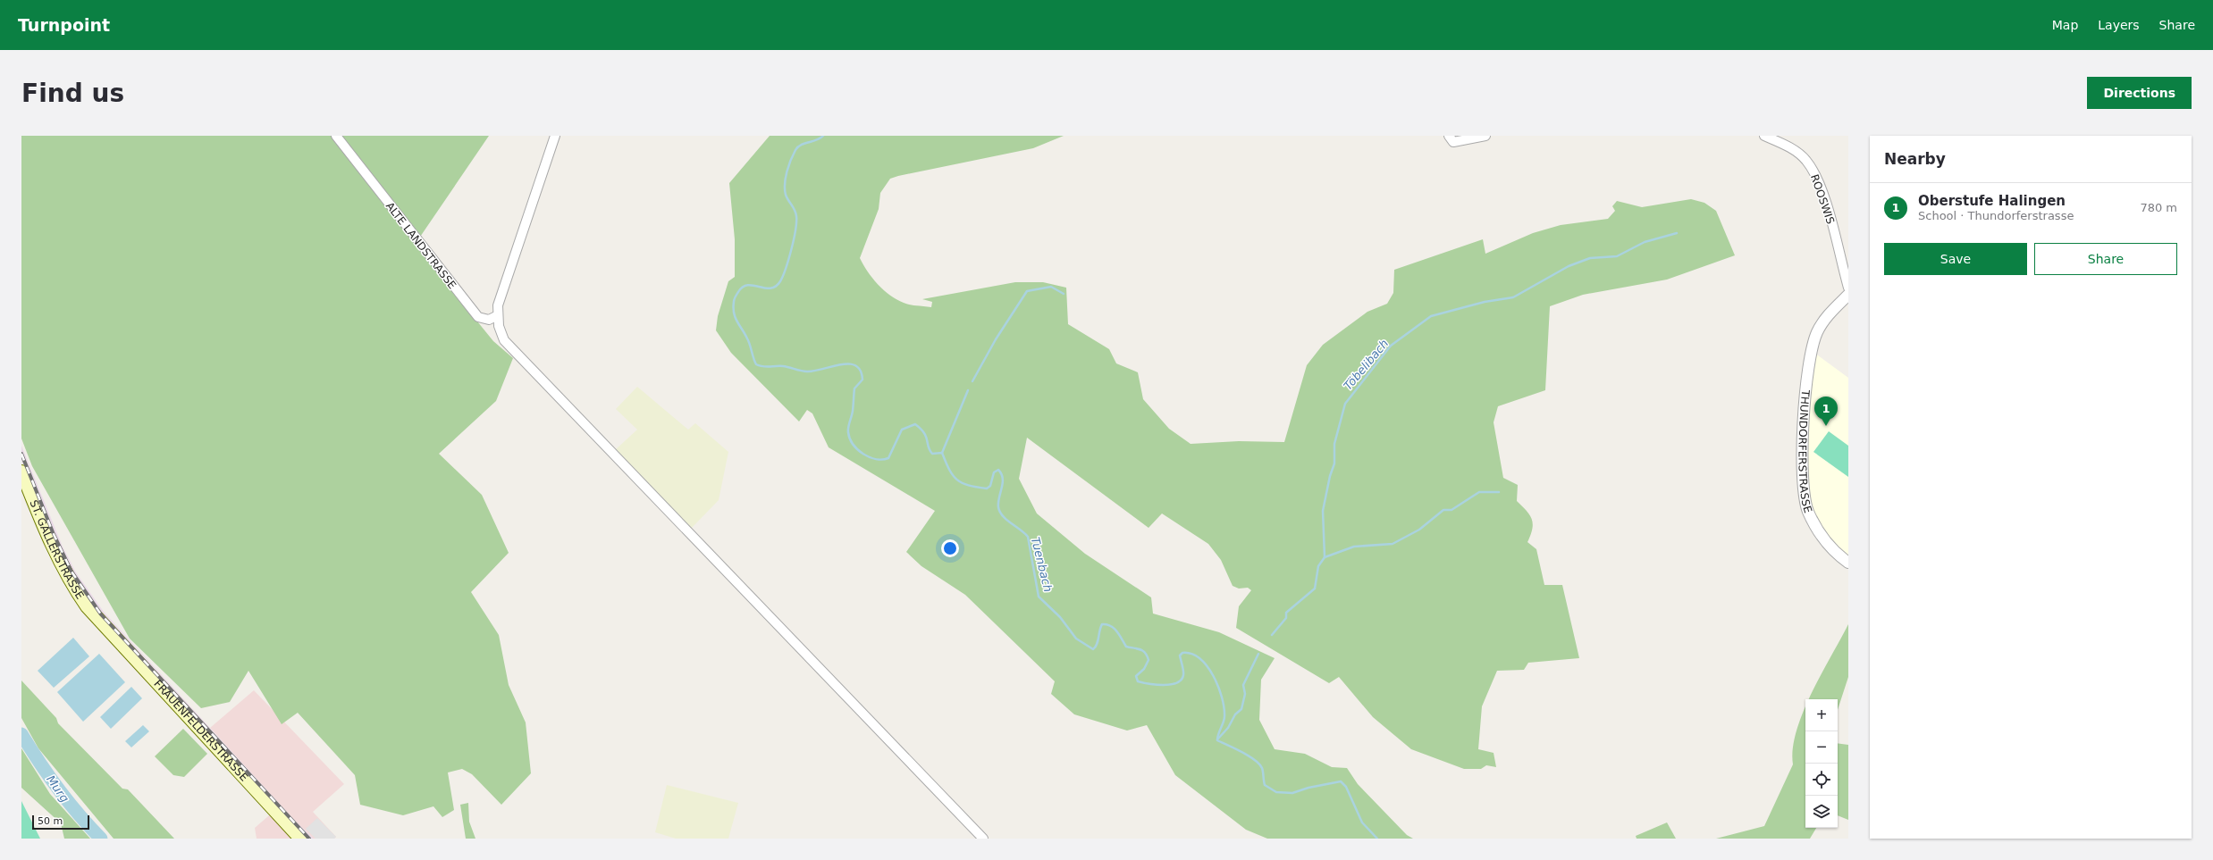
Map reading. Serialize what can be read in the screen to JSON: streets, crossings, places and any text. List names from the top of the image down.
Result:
{
  "streets": {
    "main road": ["ST. GALLERSTRASSE", "FRAUENFELDERSTRASSE"],
    "street": ["ROOSWIS", "ALTE LANDSTRASSE", "THUNDORFERSTRASSE"]
  },
  "crossings": [
    ["ST. GALLERSTRASSE", "FRAUENFELDERSTRASSE"]
  ],
  "water": ["Töbelibach", "Tuenbach", "Murg"],
  "scale_bar": "50 m",
  "page": {
    "header": "Turnpoint",
    "nav": ["Map", "Layers", "Share"],
    "buttons": [
      "Directions",
      ["Save", "Share"]
    ],
    "title": "Find us",
    "heading": "Nearby",
    "list": [
      {
        "mark": "1",
        "name": "Oberstufe Halingen",
        "note": "School · Thundorferstrasse",
        "value": "780 m"
      }
    ],
    "pins": "1",
    "map_buttons": ["+", "−"],
    "scale": "50 m"
  }
}
